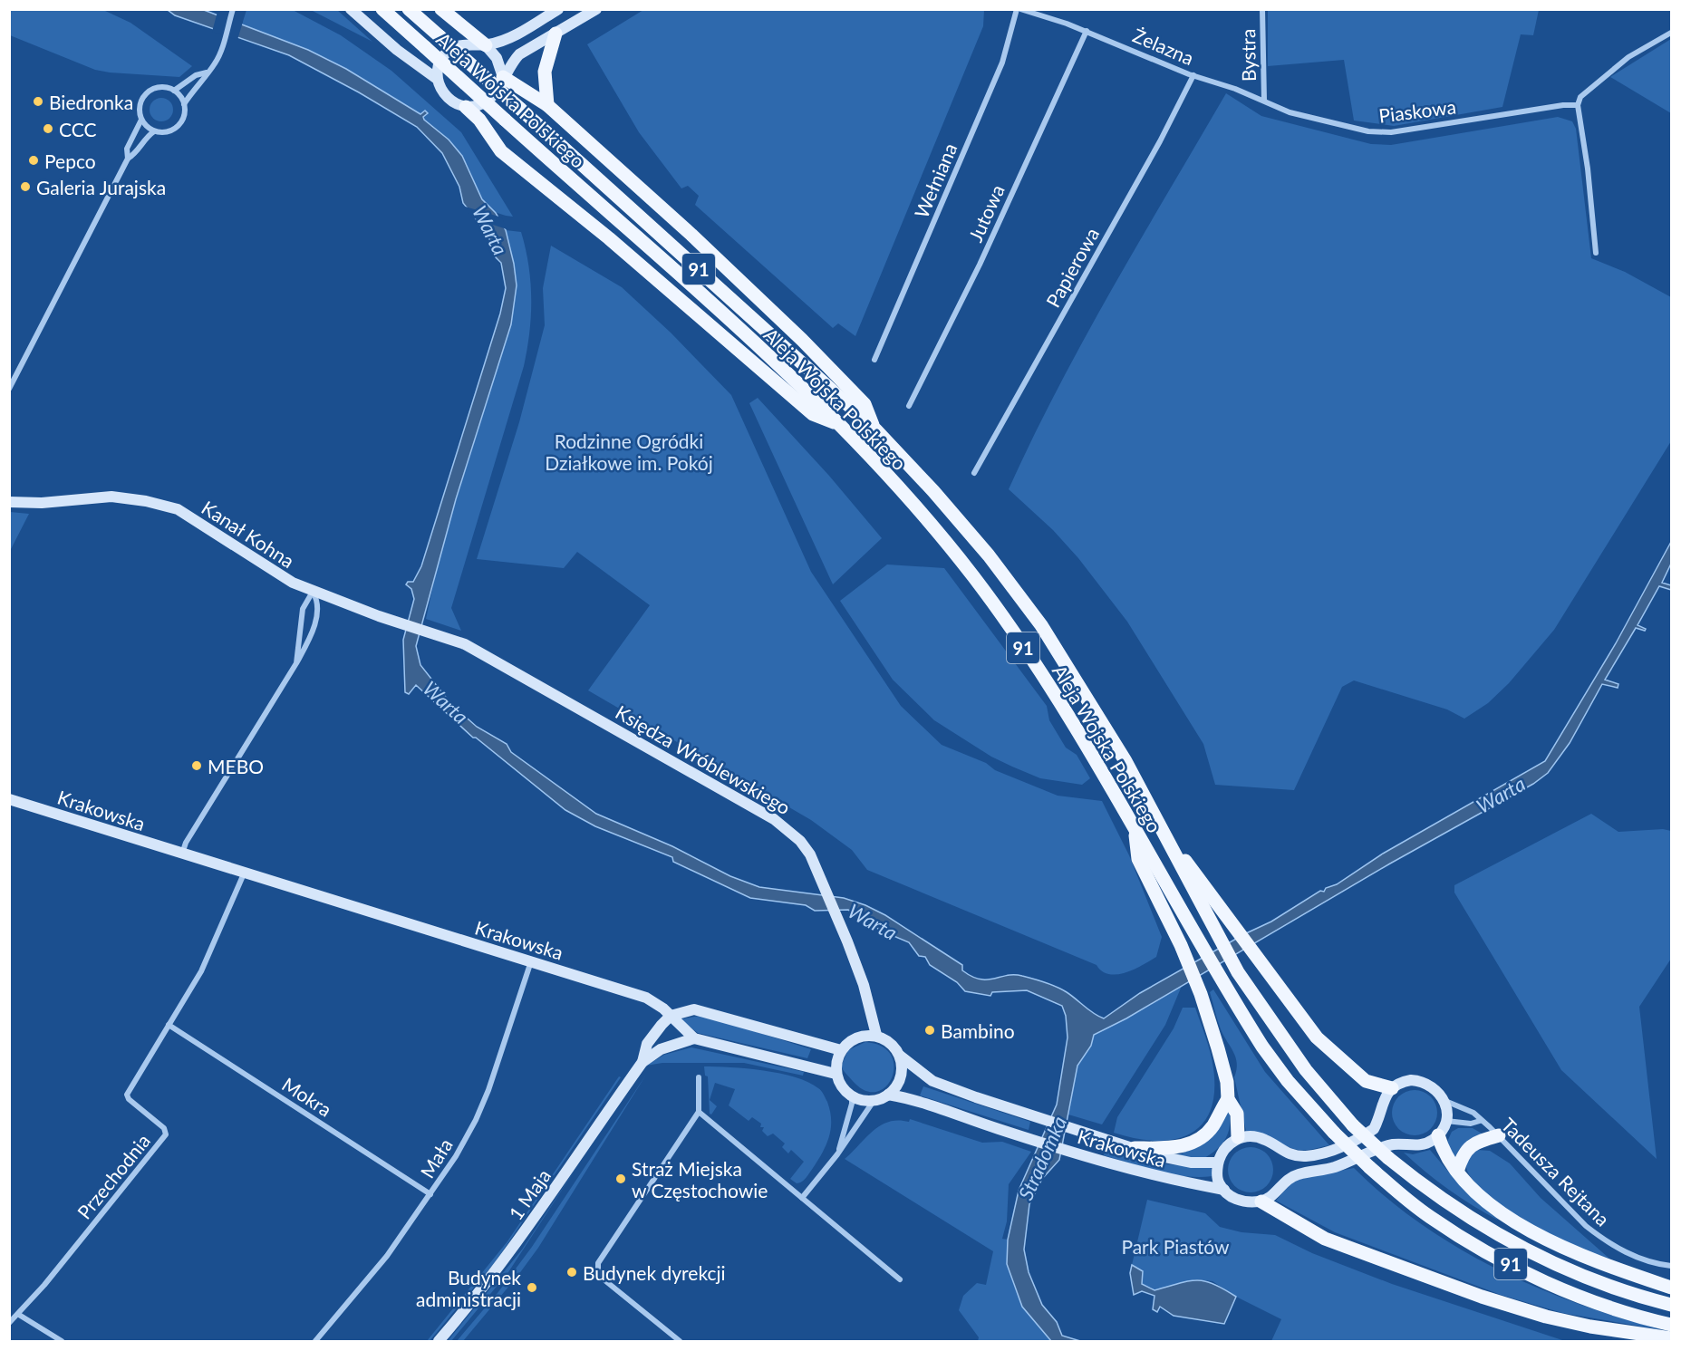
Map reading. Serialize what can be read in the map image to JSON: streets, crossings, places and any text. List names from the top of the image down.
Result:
{
  "streets": {
    "main road": ["Aleja Wojska Polskiego", "91"],
    "street": [
      "Żelazna",
      "Bystra",
      "Piaskowa",
      "Wełniana",
      "Jutowa",
      "Papierowa",
      "Kanał Kohna",
      "Księdza Wróblewskiego",
      "Krakowska",
      "Mokra",
      "Mała",
      "Tadeusza Rejtana",
      "Przechodnia",
      "1 Maja"
    ]
  },
  "crossings": [
    ["Żelazna", "Bystra"],
    ["Żelazna", "Piaskowa"],
    ["Żelazna", "Wełniana"],
    ["Żelazna", "Jutowa"],
    ["Żelazna", "Papierowa"],
    ["Bystra", "Piaskowa"],
    ["Kanał Kohna", "Księdza Wróblewskiego"],
    ["Księdza Wróblewskiego", "Krakowska"],
    ["Krakowska", "Mała"],
    ["Krakowska", "Przechodnia"],
    ["Krakowska", "1 Maja"],
    ["Mokra", "Mała"],
    ["Mokra", "Przechodnia"]
  ],
  "water": ["Warta", "Stradomka"],
  "parks": ["Rodzinne Ogródki Działkowe im. Pokój", "Park Piastów"],
  "places": [
    "Biedronka",
    "CCC",
    "Pepco",
    "Galeria Jurajska",
    "MEBO",
    "Bambino",
    "Straż Miejska w Częstochowie",
    "Budynek dyrekcji",
    "Budynek administracji"
  ]
}
